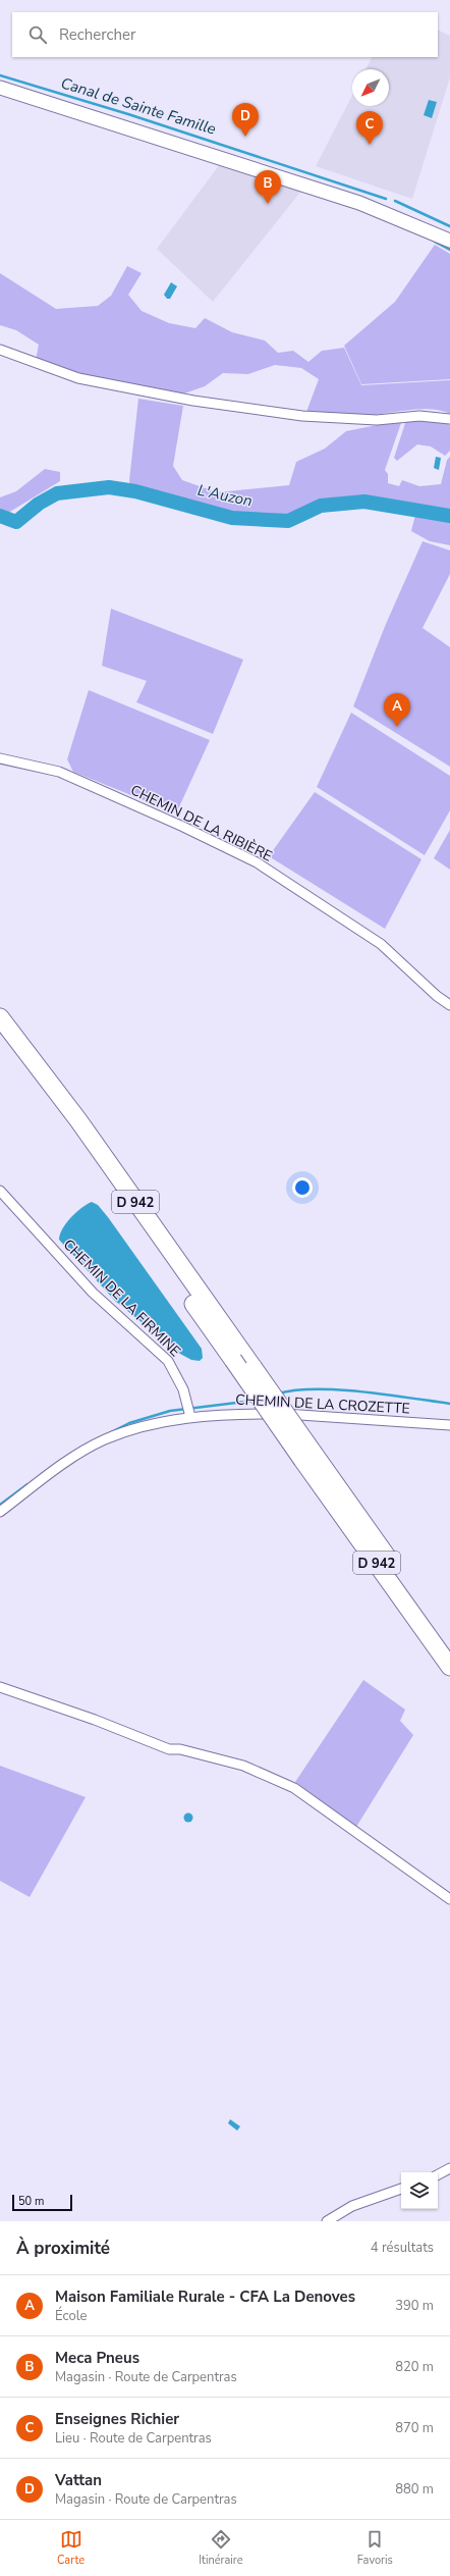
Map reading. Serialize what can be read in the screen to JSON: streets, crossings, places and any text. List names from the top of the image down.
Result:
{
  "streets": {
    "highway": ["D 942"],
    "street": ["CHEMIN DE LA RIBIÈRE", "CHEMIN DE LA FIRMINE", "CHEMIN DE LA CROZETTE"]
  },
  "crossings": [
    ["CHEMIN DE LA FIRMINE", "CHEMIN DE LA CROZETTE"]
  ],
  "water": ["Canal de Sainte Famille", "L'Auzon"],
  "scale_bar": "50 m",
  "north": "bottom left",
  "page": {
    "search": "Rechercher",
    "pins": [
      "D",
      "C",
      "B",
      "A"
    ],
    "scale": "50 m",
    "heading": ["À proximité", "4 résultats"],
    "list": [
      {
        "mark": "A",
        "name": "Maison Familiale Rurale - CFA La Denoves",
        "note": "École",
        "value": "390 m"
      },
      {
        "mark": "B",
        "name": "Meca Pneus",
        "note": "Magasin · Route de Carpentras",
        "value": "820 m"
      },
      {
        "mark": "C",
        "name": "Enseignes Richier",
        "note": "Lieu · Route de Carpentras",
        "value": "870 m"
      },
      {
        "mark": "D",
        "name": "Vattan",
        "note": "Magasin · Route de Carpentras",
        "value": "880 m"
      }
    ],
    "nav": ["Carte", "Itinéraire", "Favoris"]
  }
}
